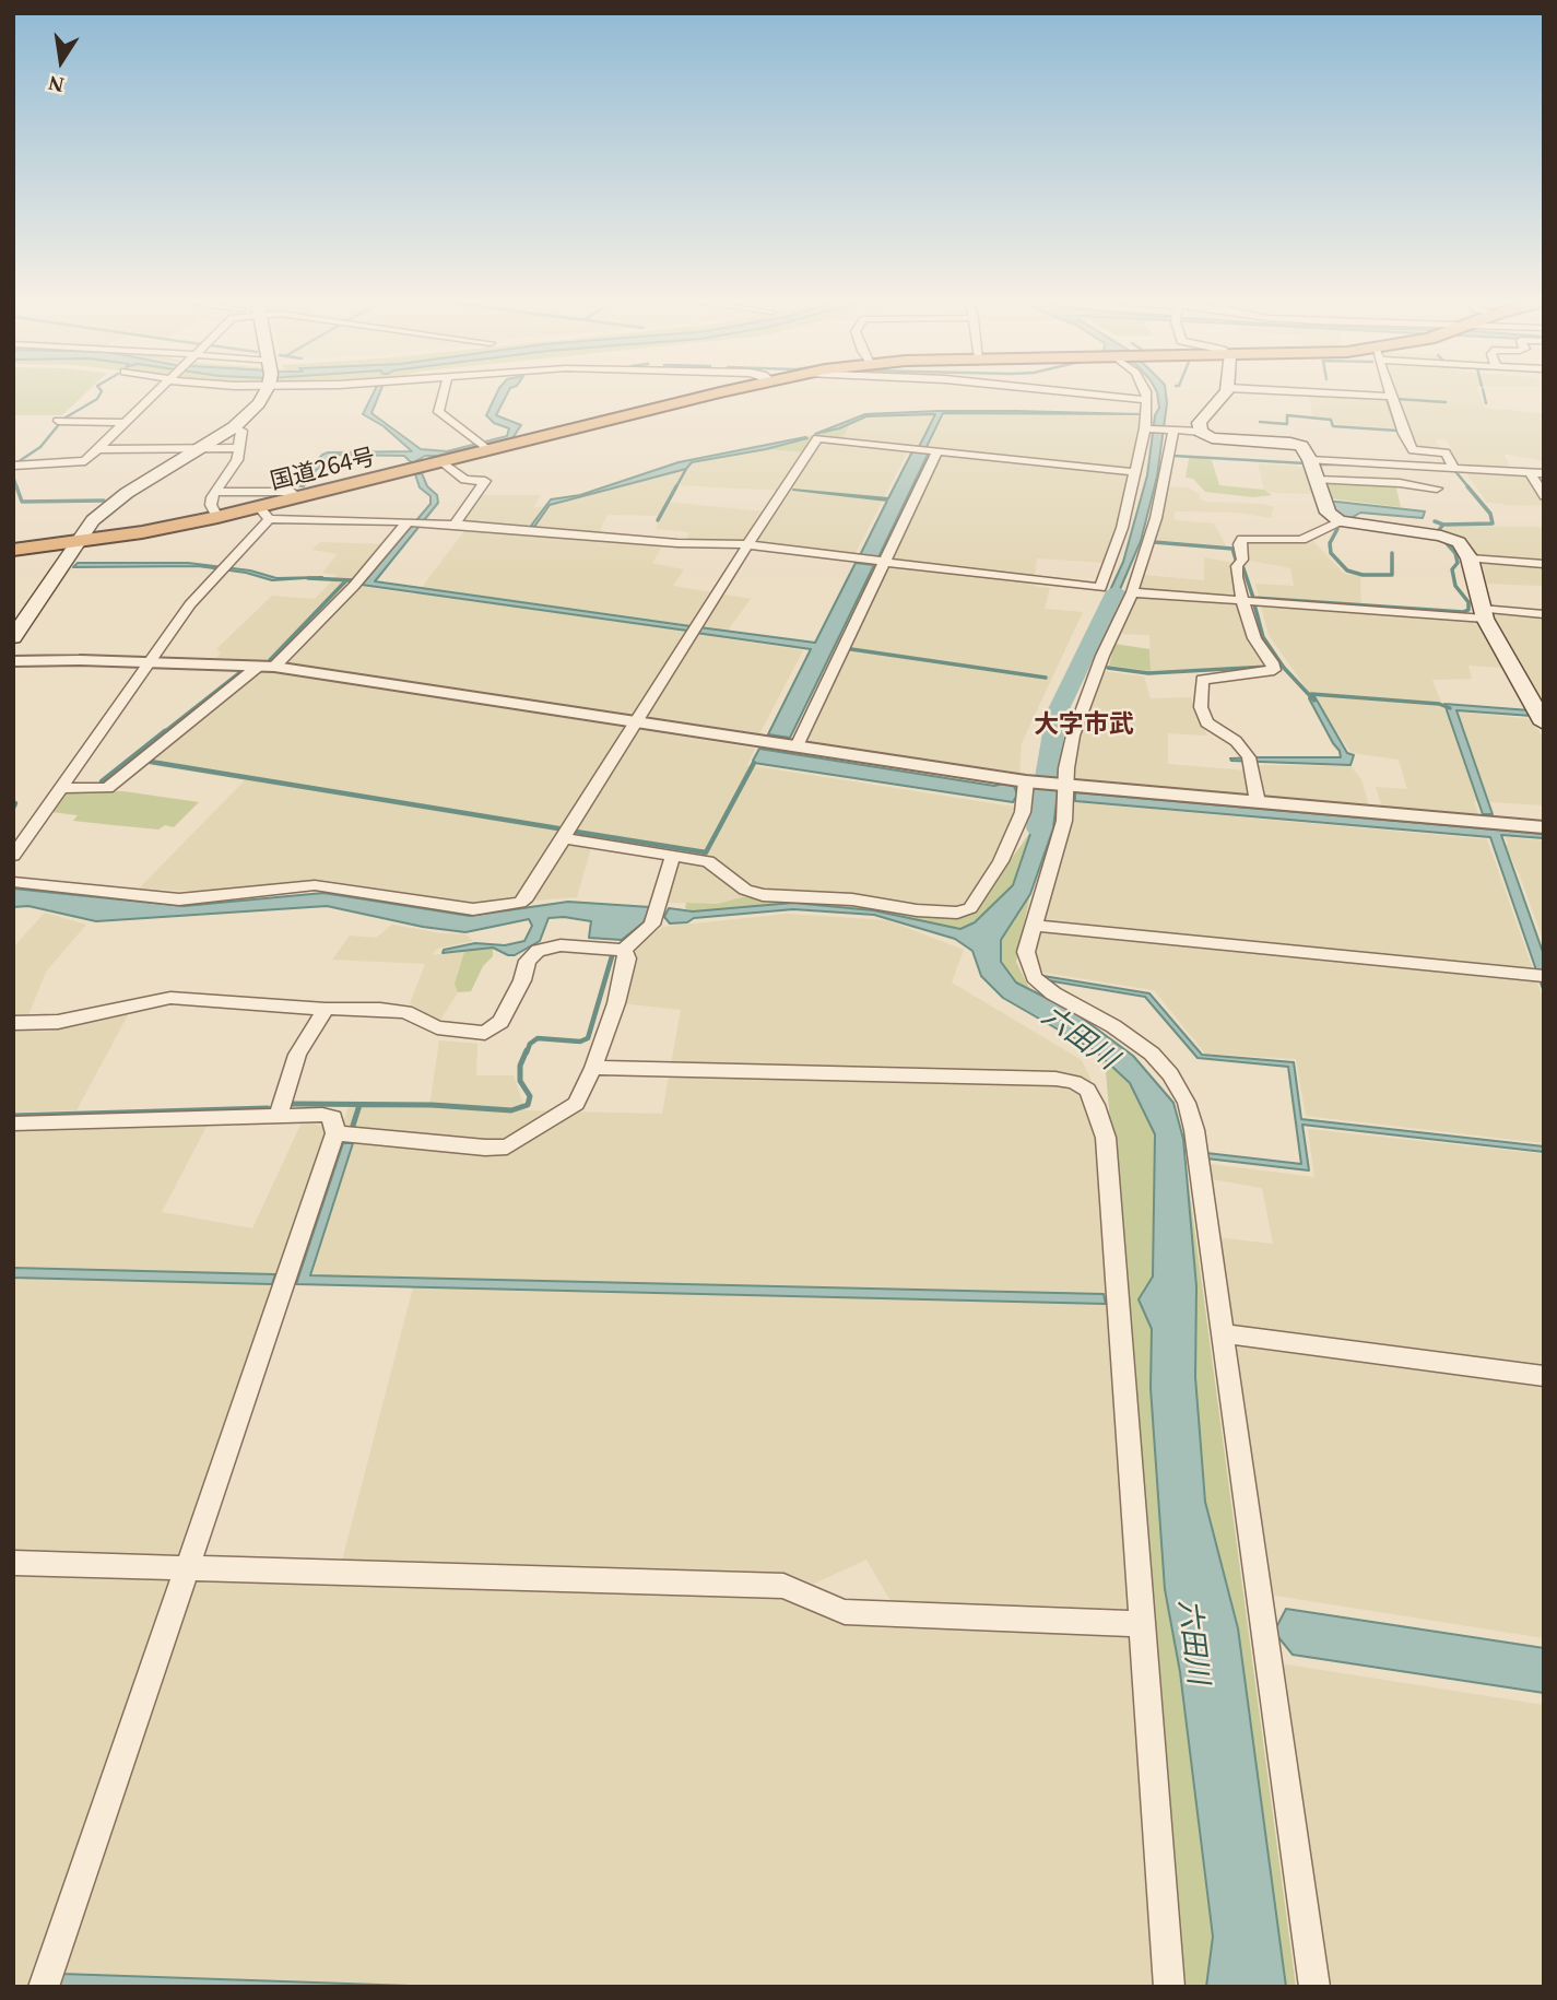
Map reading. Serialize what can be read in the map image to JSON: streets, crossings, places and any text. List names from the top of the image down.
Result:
{
  "streets": {
    "highway": ["国道264号"]
  },
  "districts": ["大字市武"],
  "water": ["六田川"],
  "north": "bottom"
}
